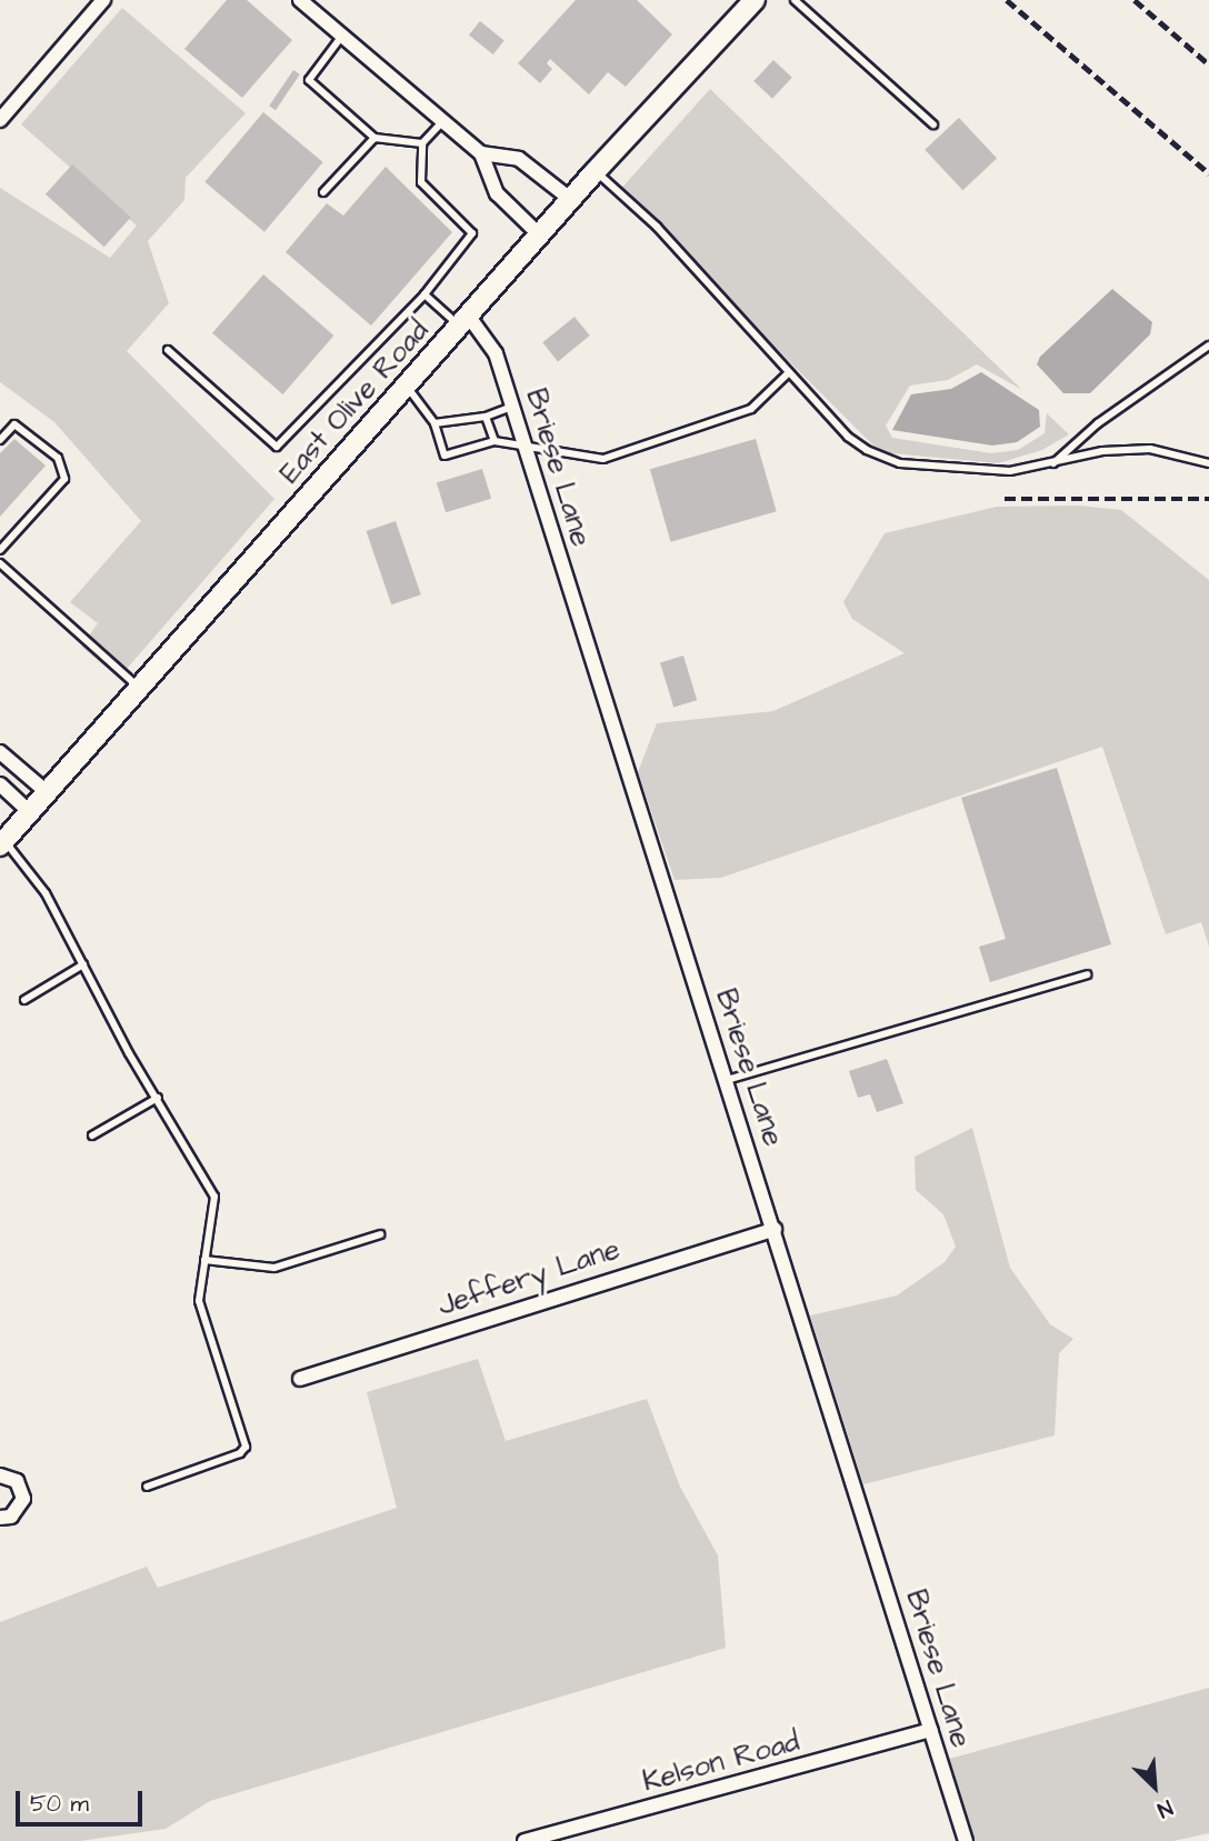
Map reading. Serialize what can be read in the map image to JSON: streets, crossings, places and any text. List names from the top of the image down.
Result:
{
  "streets": {
    "street": [
      "East Olive Road",
      "Briese Lane",
      "Jeffery Lane",
      "Kelson Road"
    ]
  },
  "crossings": [
    ["East Olive Road", "Briese Lane"],
    ["Briese Lane", "Jeffery Lane"],
    ["Briese Lane", "Kelson Road"]
  ],
  "scale_bar": "50 m",
  "north": "bottom right"
}
